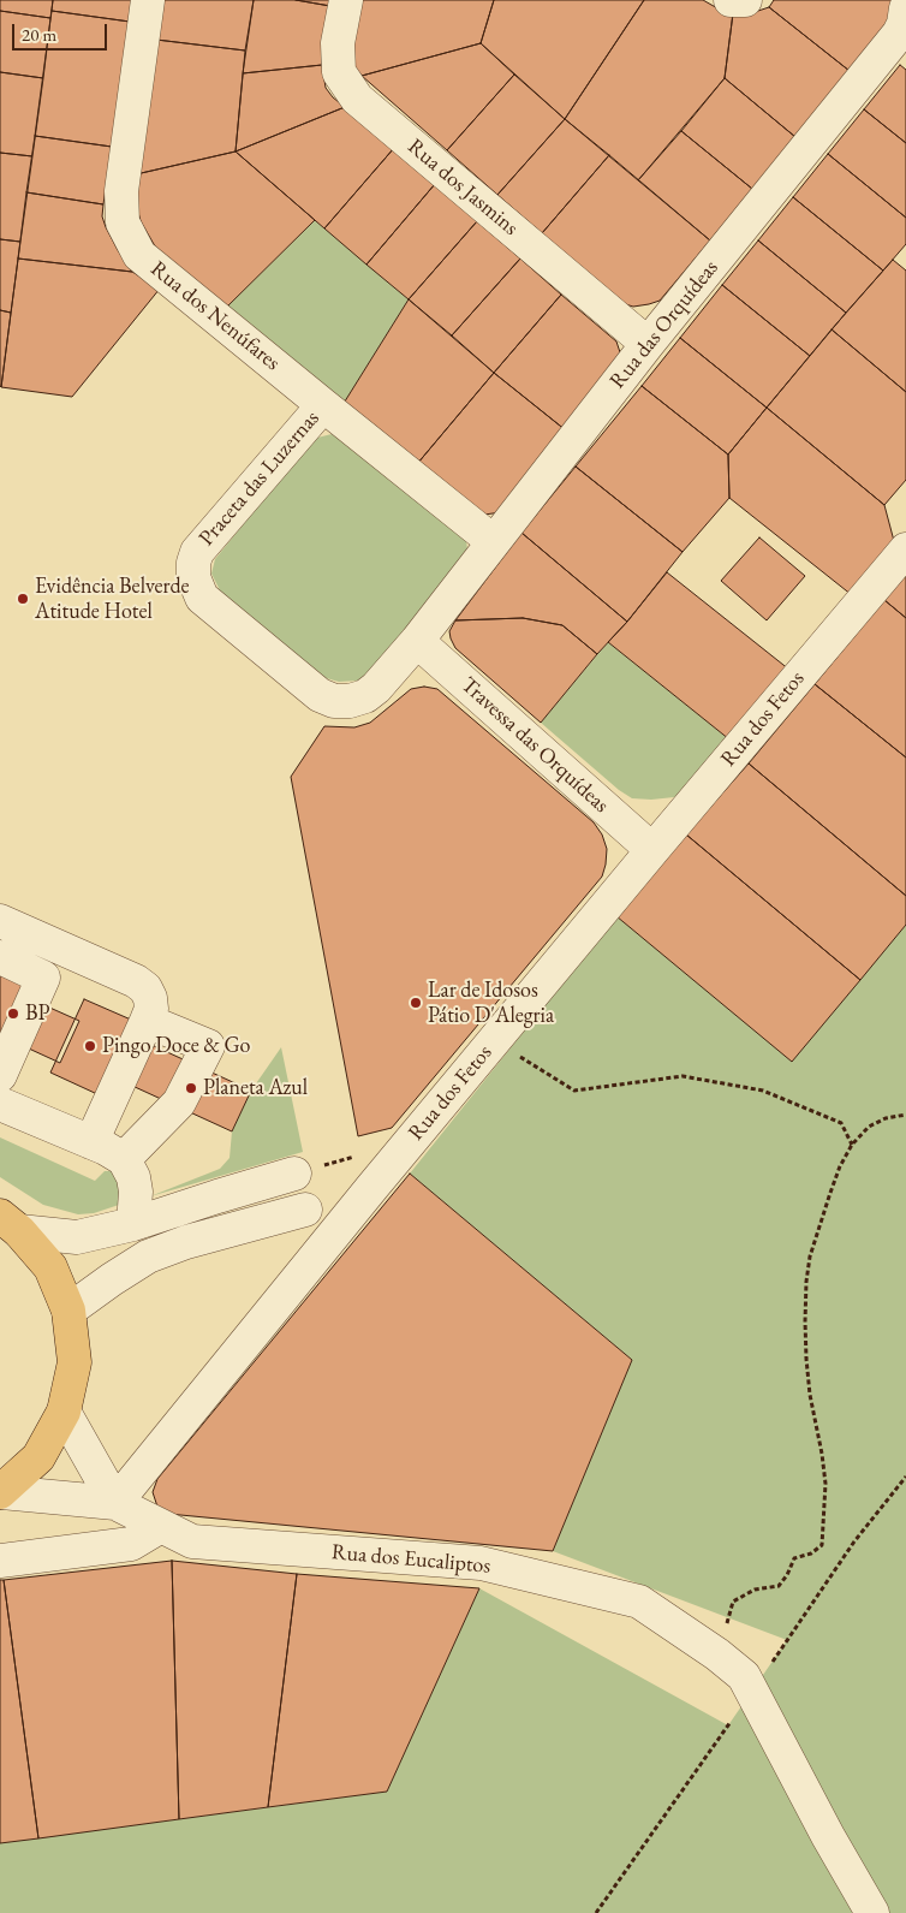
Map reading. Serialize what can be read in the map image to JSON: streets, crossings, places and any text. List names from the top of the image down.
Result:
{
  "streets": {
    "street": [
      "Rua dos Jasmins",
      "Rua dos Nenúfares",
      "Rua das Orquídeas",
      "Praceta das Luzernas",
      "Rua dos Fetos",
      "Travessa das Orquídeas",
      "Rua dos Eucaliptos"
    ]
  },
  "crossings": [
    ["Rua dos Jasmins", "Rua das Orquídeas"],
    ["Rua dos Nenúfares", "Rua das Orquídeas"],
    ["Rua dos Nenúfares", "Praceta das Luzernas"],
    ["Rua das Orquídeas", "Praceta das Luzernas"],
    ["Rua das Orquídeas", "Travessa das Orquídeas"],
    ["Praceta das Luzernas", "Travessa das Orquídeas"],
    ["Rua dos Fetos", "Travessa das Orquídeas"],
    ["Rua dos Fetos", "Rua dos Eucaliptos"]
  ],
  "places": [
    "Evidência Belverde Atitude Hotel",
    "Lar de Idosos Pátio D'Alegria",
    "BP",
    "Pingo Doce & Go",
    "Planeta Azul"
  ],
  "scale_bar": "20 m"
}
